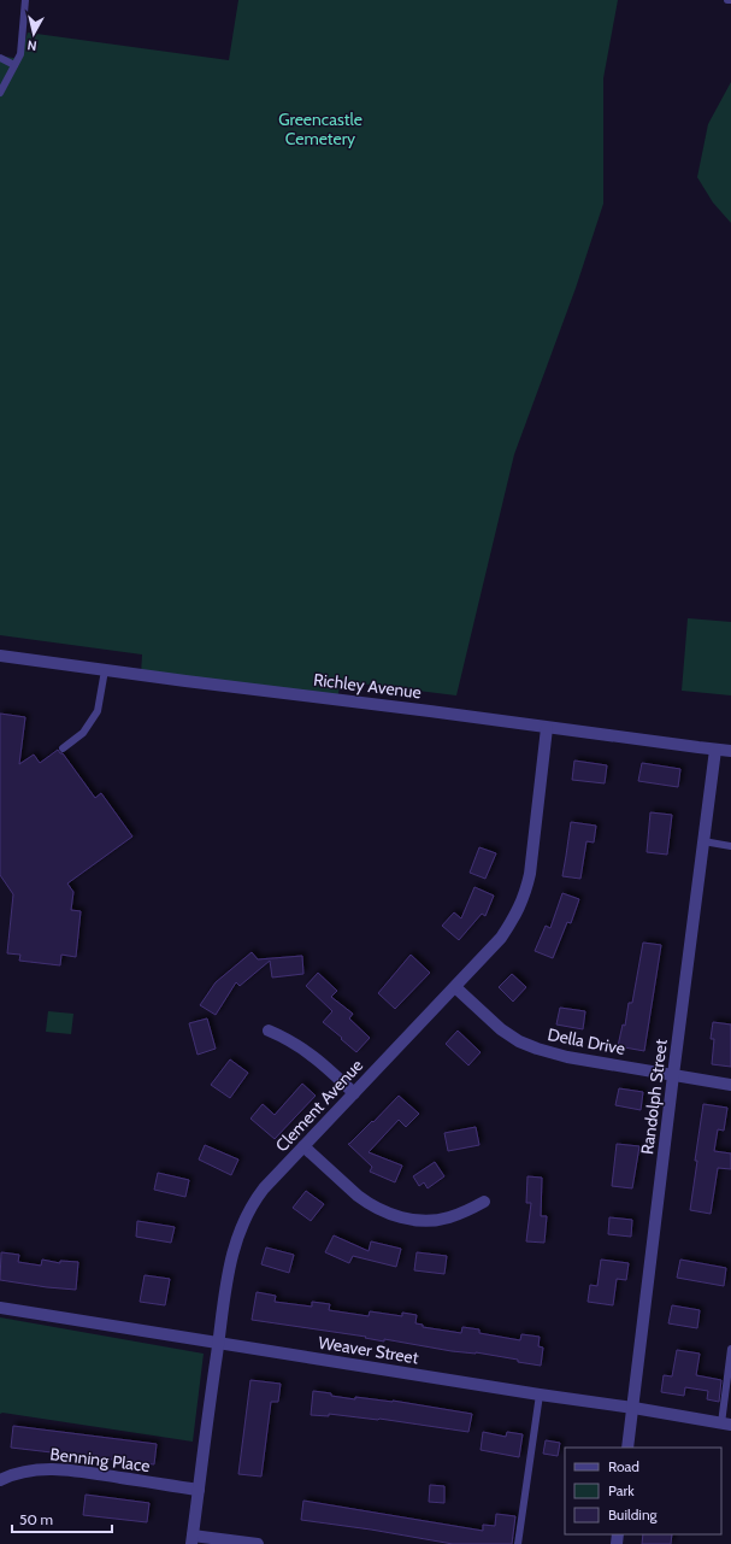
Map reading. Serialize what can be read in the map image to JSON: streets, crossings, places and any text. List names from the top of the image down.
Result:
{
  "streets": {
    "street": [
      "Richley Avenue",
      "Della Drive",
      "Randolph Street",
      "Clement Avenue",
      "Weaver Street",
      "Benning Place"
    ]
  },
  "crossings": [
    ["Richley Avenue", "Randolph Street"],
    ["Richley Avenue", "Clement Avenue"],
    ["Della Drive", "Randolph Street"],
    ["Della Drive", "Clement Avenue"],
    ["Randolph Street", "Weaver Street"],
    ["Clement Avenue", "Weaver Street"],
    ["Clement Avenue", "Benning Place"]
  ],
  "parks": ["Greencastle Cemetery"],
  "legend": ["Road", "Park", "Building"],
  "scale_bar": "50 m",
  "north": "bottom"
}
